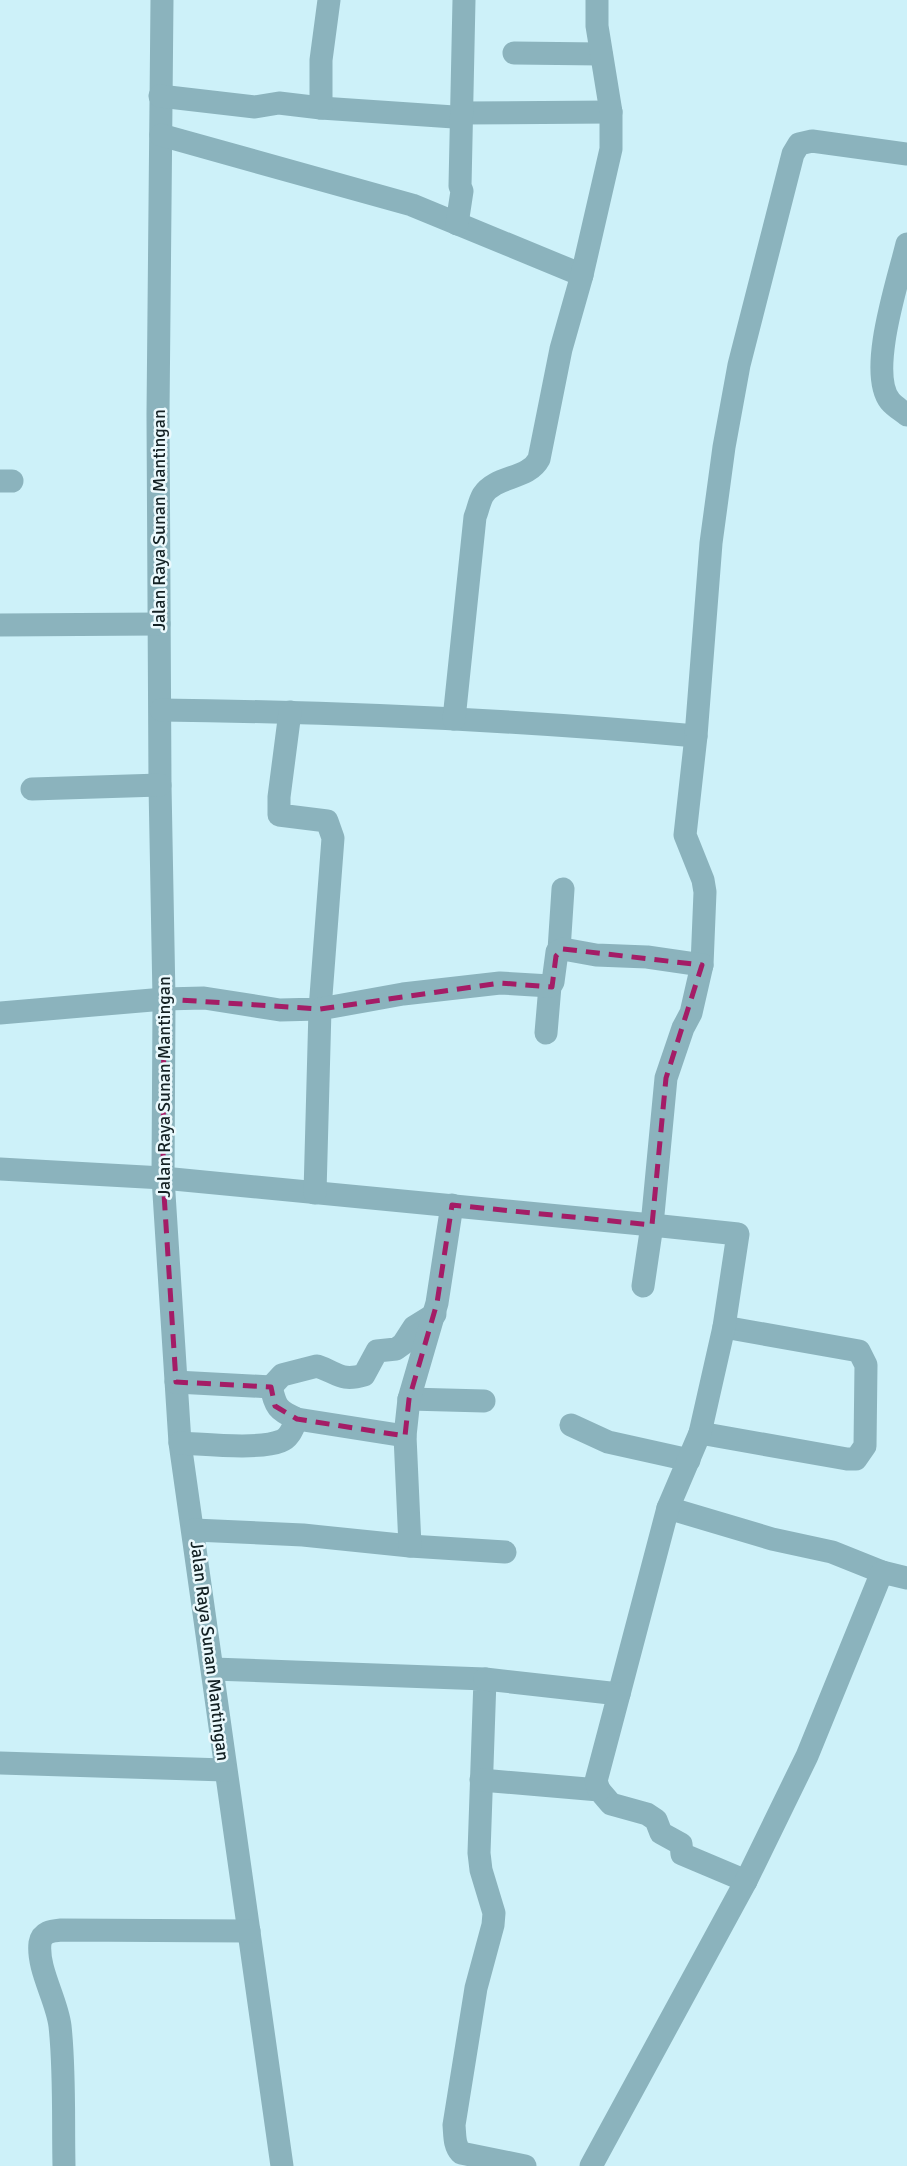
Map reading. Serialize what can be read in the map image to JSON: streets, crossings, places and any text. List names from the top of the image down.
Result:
{
  "streets": {
    "street": ["Jalan Raya Sunan Mantingan"]
  }
}
